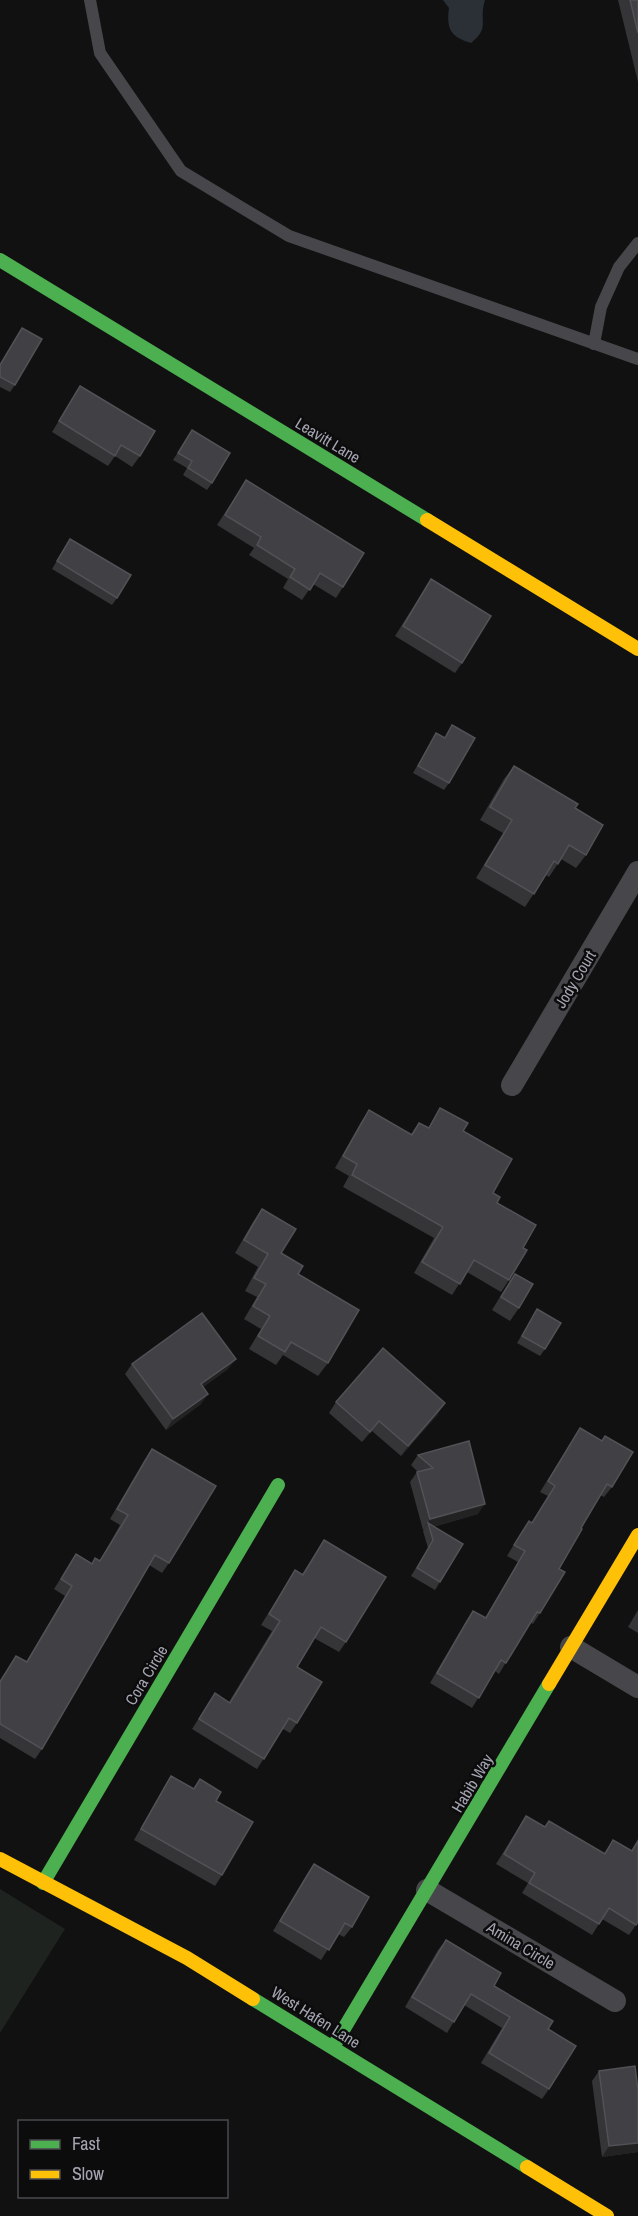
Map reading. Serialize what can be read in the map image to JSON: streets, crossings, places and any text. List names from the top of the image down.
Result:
{
  "streets": {
    "street": [
      "Leavitt Lane",
      "Jody Court",
      "Cora Circle",
      "Habib Way",
      "Amina Circle",
      "West Hafen Lane"
    ]
  },
  "crossings": [
    ["Cora Circle", "West Hafen Lane"],
    ["Habib Way", "Amina Circle"],
    ["Habib Way", "West Hafen Lane"]
  ],
  "legend": ["Fast", "Slow"]
}
